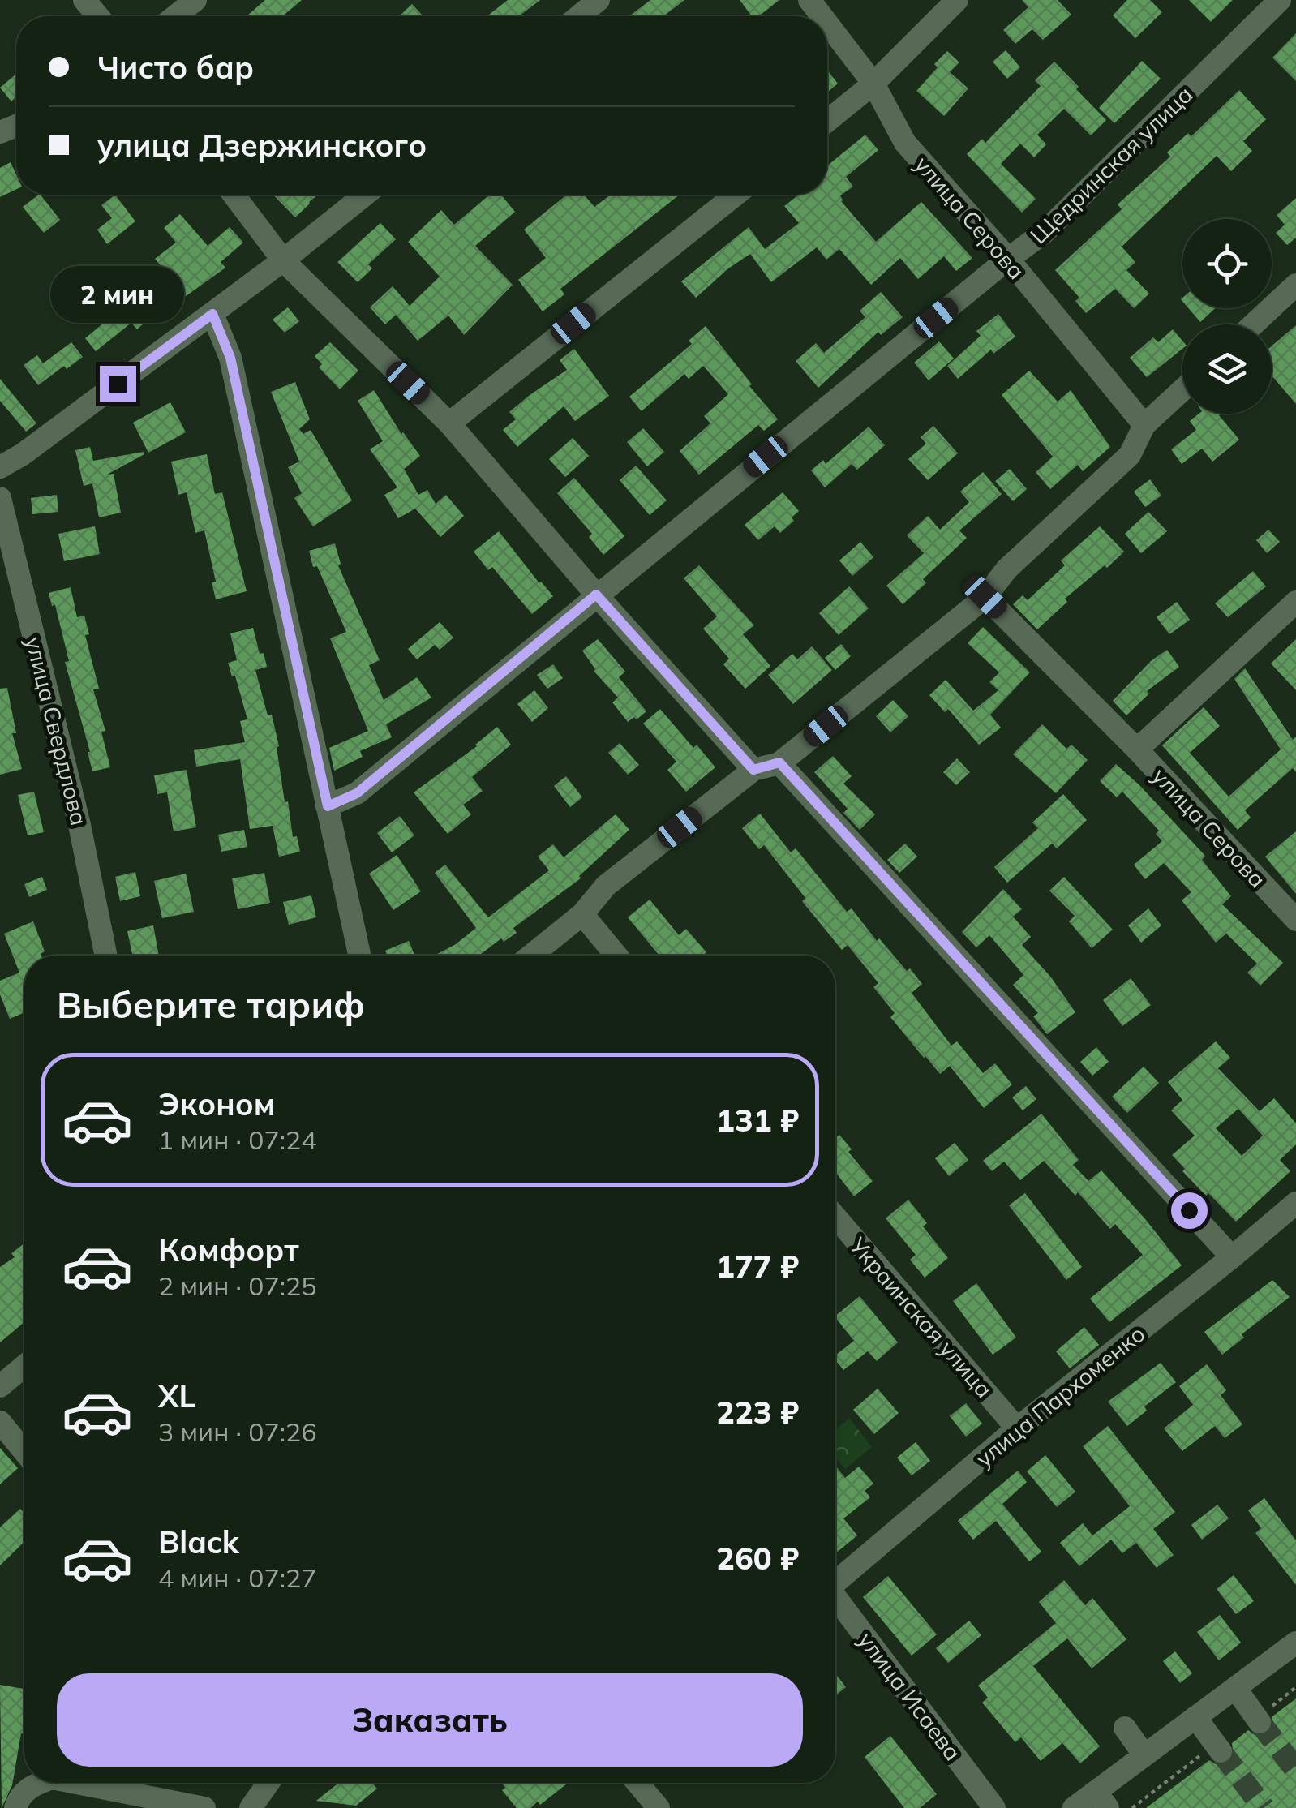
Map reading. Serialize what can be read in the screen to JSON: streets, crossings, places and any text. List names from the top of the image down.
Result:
{
  "streets": {
    "street": [
      "Щедринская улица",
      "улица Серова",
      "улица Свердлова",
      "Украинская улица",
      "улица Пархоменко",
      "улица Исаева"
    ]
  },
  "crossings": [
    ["Щедринская улица", "улица Серова"],
    ["Украинская улица", "улица Пархоменко"]
  ],
  "page": {
    "banner": ["Чисто бар", "улица Дзержинского"],
    "bubble": "2 мин",
    "heading": "Выберите тариф",
    "list": [
      {
        "name": "Эконом",
        "note": "1 мин · 07:24",
        "value": "131 ₽"
      },
      {
        "name": "Комфорт",
        "note": "2 мин · 07:25",
        "value": "177 ₽"
      },
      {
        "name": "XL",
        "note": "3 мин · 07:26",
        "value": "223 ₽"
      },
      {
        "name": "Black",
        "note": "4 мин · 07:27",
        "value": "260 ₽"
      }
    ],
    "buttons": "Заказать"
  }
}
